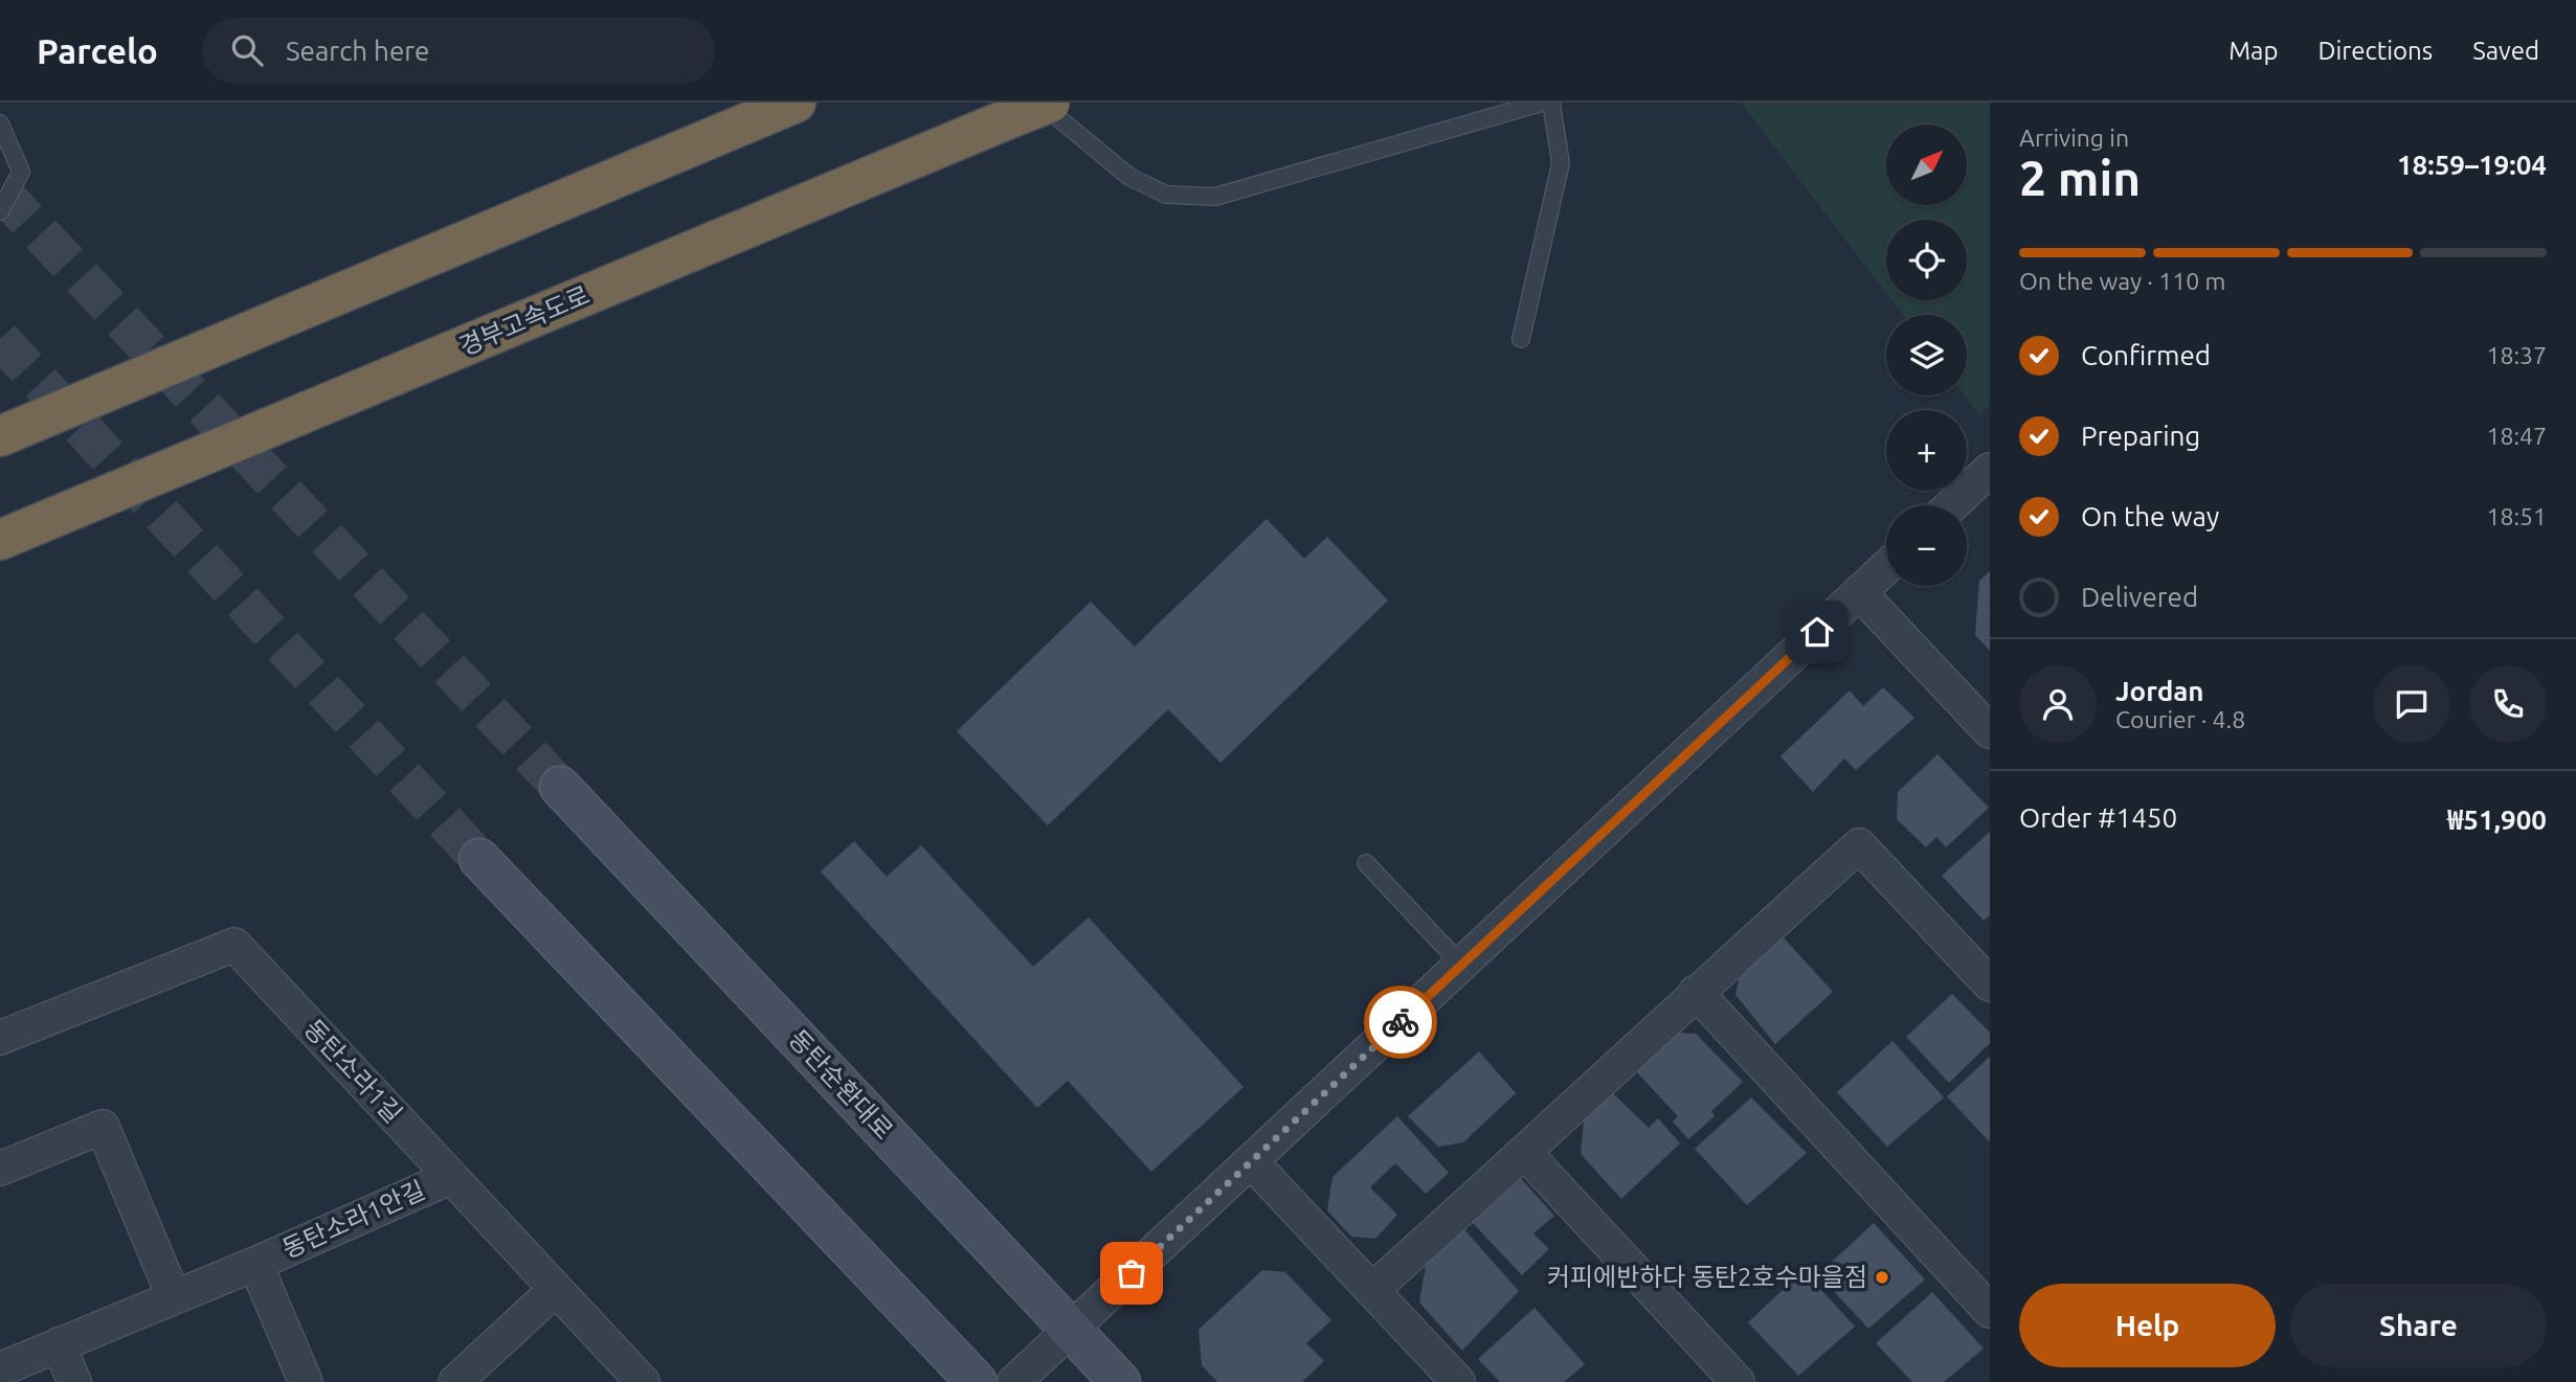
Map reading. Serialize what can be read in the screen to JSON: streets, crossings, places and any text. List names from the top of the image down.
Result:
{
  "streets": {
    "highway": ["경부고속도로"],
    "main road": ["동탄순환대로"],
    "street": ["동탄소라1길", "동탄소라1안길"]
  },
  "crossings": [
    ["동탄소라1길", "동탄소라1안길"]
  ],
  "places": ["커피에반하다 동탄2호수마을점"],
  "north": "top right",
  "page": {
    "header": "Parcelo",
    "search": "Search here",
    "nav": ["Map", "Directions", "Saved"],
    "heading": ["2 min", "Arriving in", "18:59–19:04"],
    "panel": [
      "Jordan",
      "Courier · 4.8",
      "Order #1450",
      "₩51,900"
    ],
    "map_buttons": ["+", "−"],
    "bar": "On the way · 110 m",
    "list": [
      ["Confirmed", "18:37"],
      ["Preparing", "18:47"],
      ["On the way", "18:51"],
      "Delivered"
    ],
    "buttons": ["Help", "Share"]
  }
}
